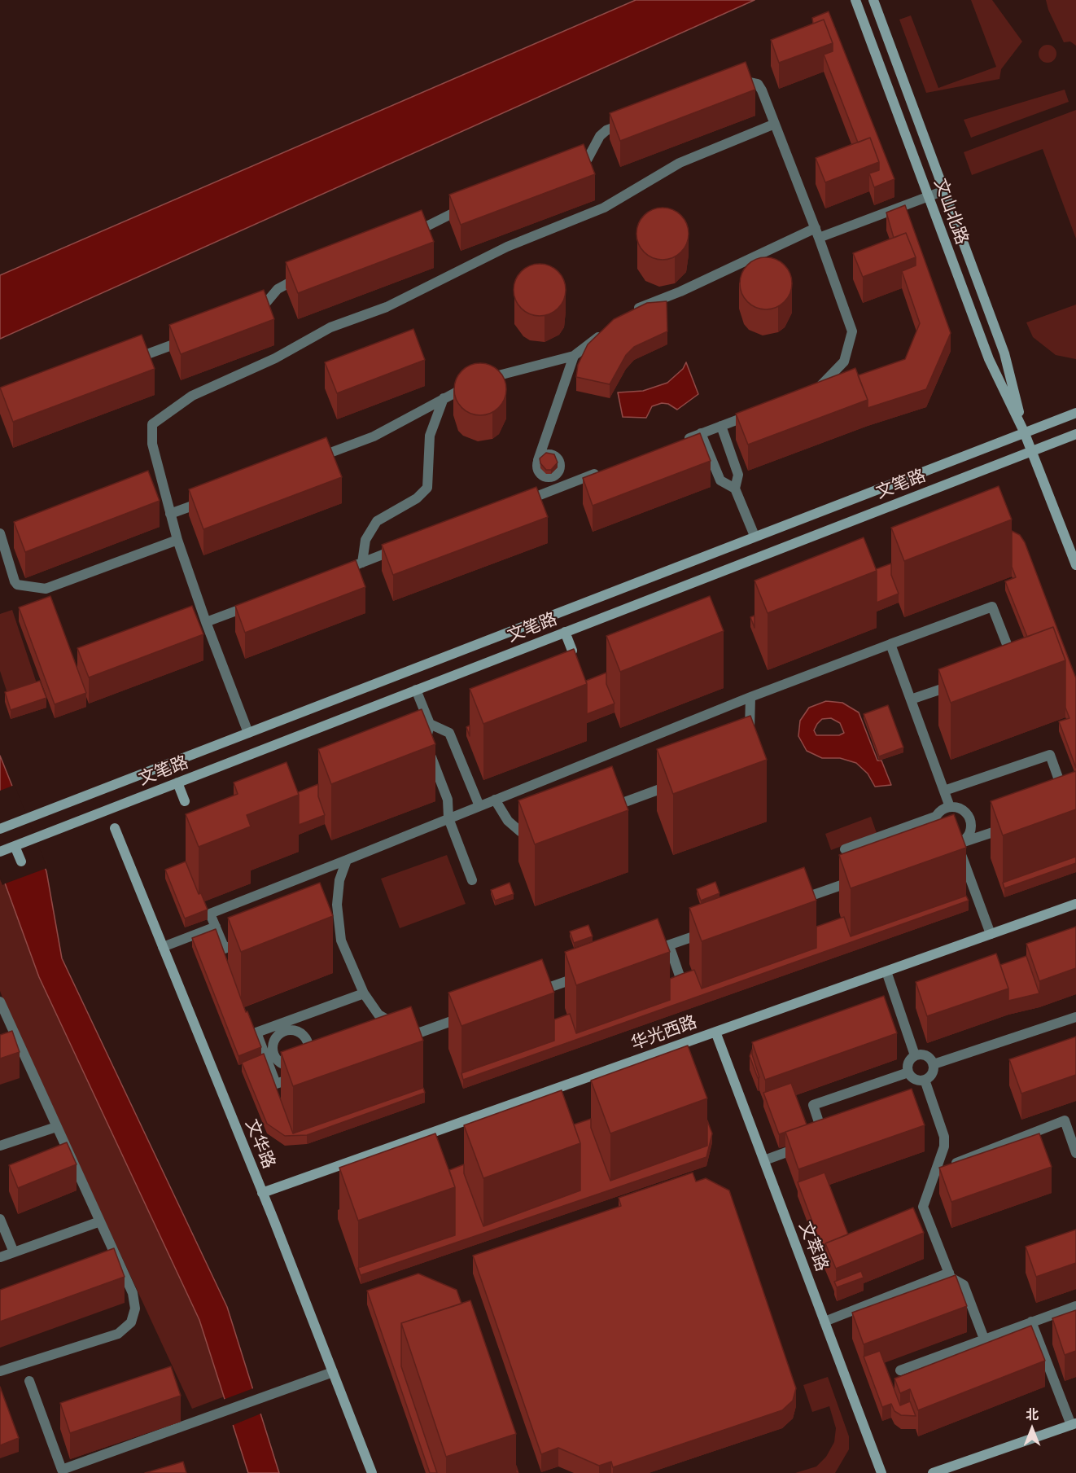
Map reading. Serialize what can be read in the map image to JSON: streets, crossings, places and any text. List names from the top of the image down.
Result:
{
  "streets": {
    "main road": [
      "文山北路",
      "文笔路",
      "华光西路",
      "文华路",
      "文萃路"
    ]
  },
  "crossings": [
    ["文山北路", "文笔路"],
    ["华光西路", "文华路"],
    ["华光西路", "文萃路"]
  ],
  "north": "top"
}
